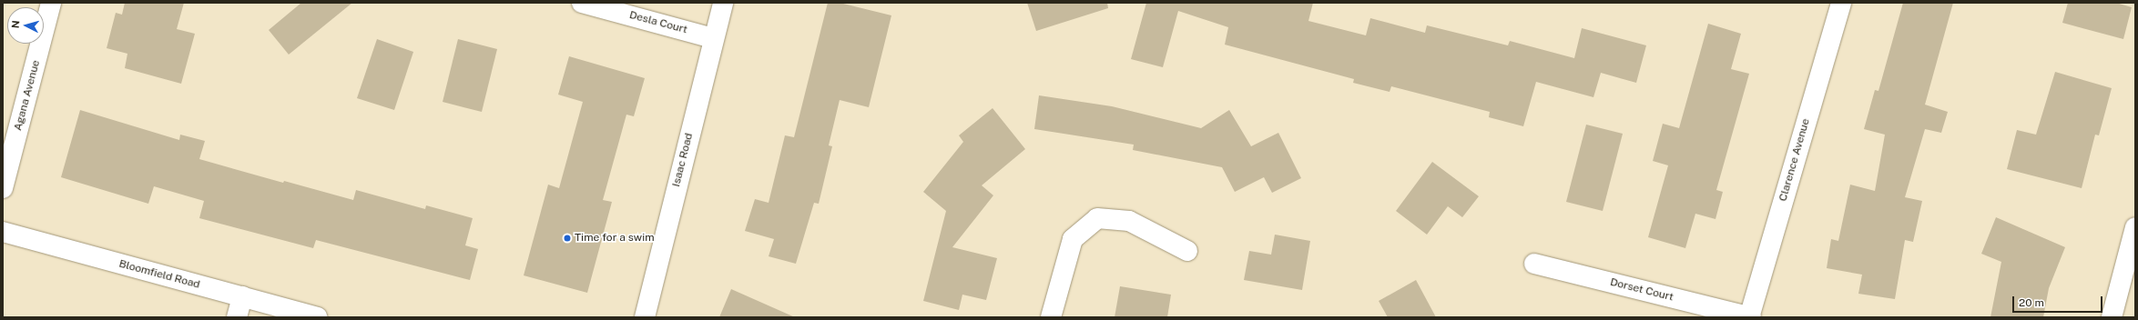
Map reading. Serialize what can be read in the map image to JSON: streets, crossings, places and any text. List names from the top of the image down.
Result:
{
  "streets": {
    "street": [
      "Desla Court",
      "Agana Avenue",
      "Isaac Road",
      "Clarence Avenue",
      "Bloomfield Road",
      "Dorset Court"
    ]
  },
  "crossings": [
    ["Desla Court", "Isaac Road"],
    ["Clarence Avenue", "Dorset Court"]
  ],
  "places": ["Time for a swim"],
  "scale_bar": "20 m",
  "north": "left"
}
